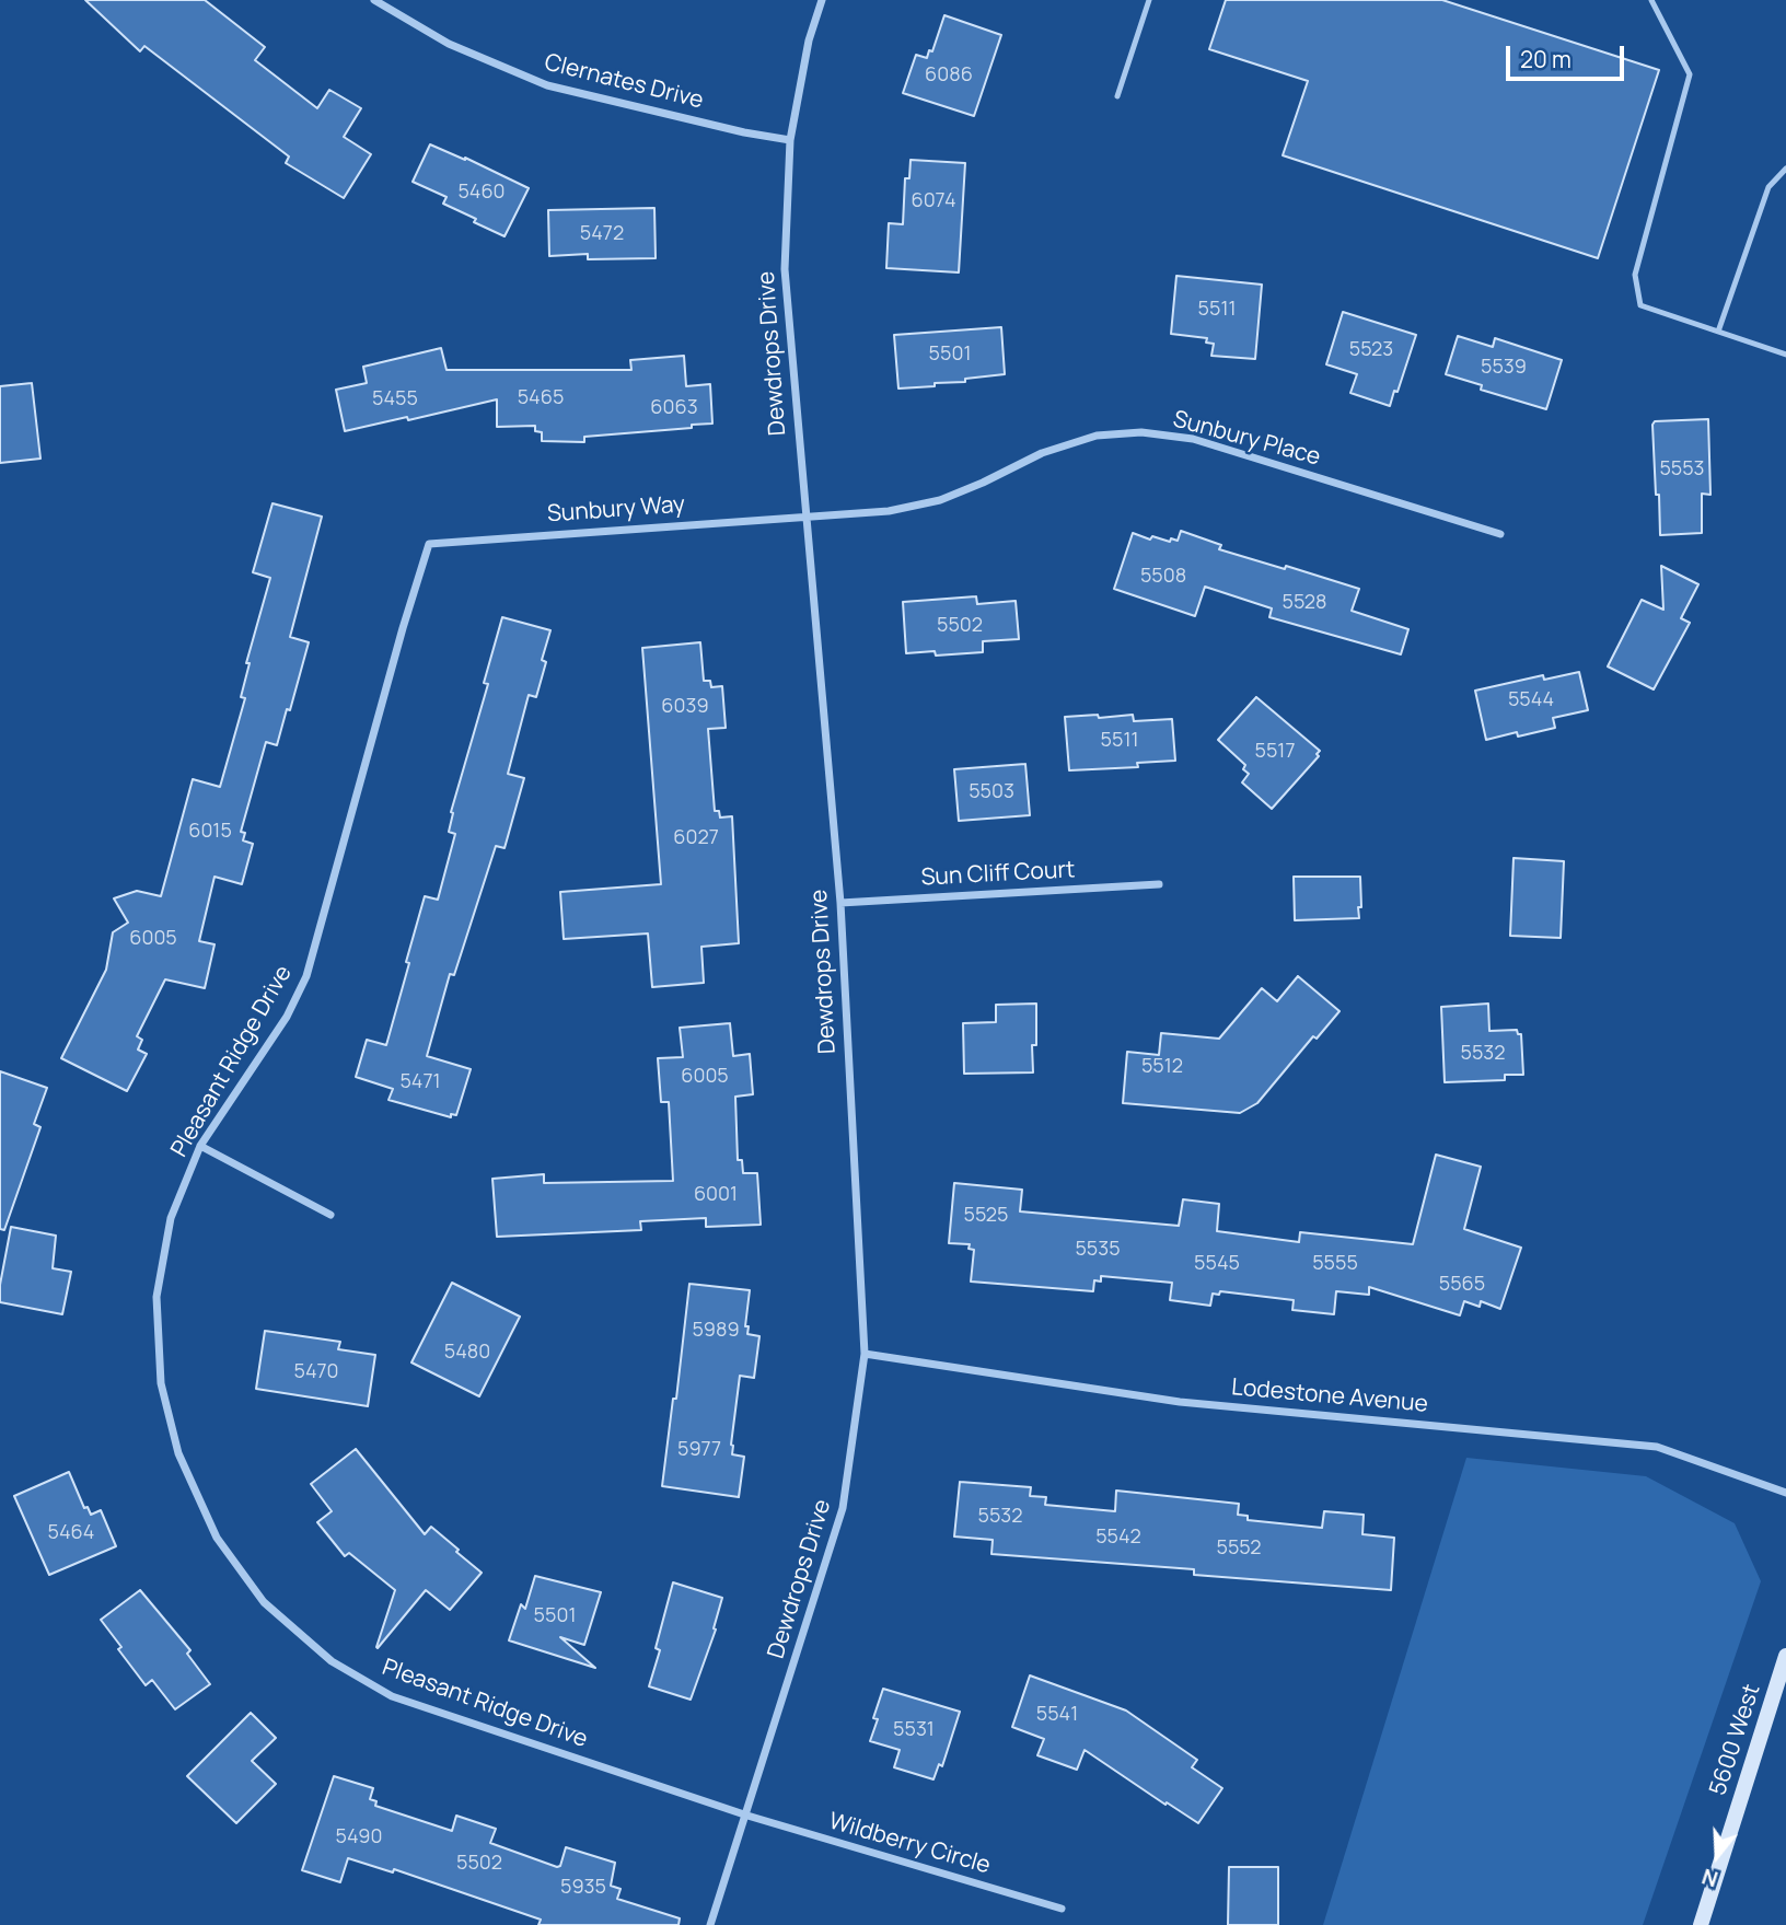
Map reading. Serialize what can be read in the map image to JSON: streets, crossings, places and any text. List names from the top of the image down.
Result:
{
  "streets": {
    "main road": ["5600 West"],
    "street": [
      "Clernates Drive",
      "Dewdrops Drive",
      "Sunbury Place",
      "Sunbury Way",
      "Sun Cliff Court",
      "Pleasant Ridge Drive",
      "Lodestone Avenue",
      "Wildberry Circle"
    ]
  },
  "crossings": [
    ["Clernates Drive", "Dewdrops Drive"],
    ["Dewdrops Drive", "Sunbury Place"],
    ["Dewdrops Drive", "Sunbury Way"],
    ["Dewdrops Drive", "Sun Cliff Court"],
    ["Dewdrops Drive", "Pleasant Ridge Drive"],
    ["Dewdrops Drive", "Lodestone Avenue"],
    ["Dewdrops Drive", "Wildberry Circle"],
    ["Sunbury Place", "Sunbury Way"],
    ["Sunbury Way", "Pleasant Ridge Drive"],
    ["Pleasant Ridge Drive", "Wildberry Circle"]
  ],
  "house_numbers": [
    "6086",
    "5460",
    "6074",
    "5472",
    "5511",
    "5523",
    "5501",
    "5539",
    "5465",
    "5455",
    "6063",
    "5553",
    "5508",
    "5528",
    "5502",
    "5544",
    "6039",
    "5511",
    "5517",
    "5503",
    "6015",
    "6027",
    "6005",
    "5532",
    "5512",
    "6005",
    "5471",
    "6001",
    "5525",
    "5535",
    "5545",
    "5555",
    "5565",
    "5989",
    "5480",
    "5470",
    "5977",
    "5532",
    "5464",
    "5542",
    "5552",
    "5501",
    "5541",
    "5531",
    "5490",
    "5502",
    "5935"
  ],
  "scale_bar": "20 m",
  "north": "bottom"
}
